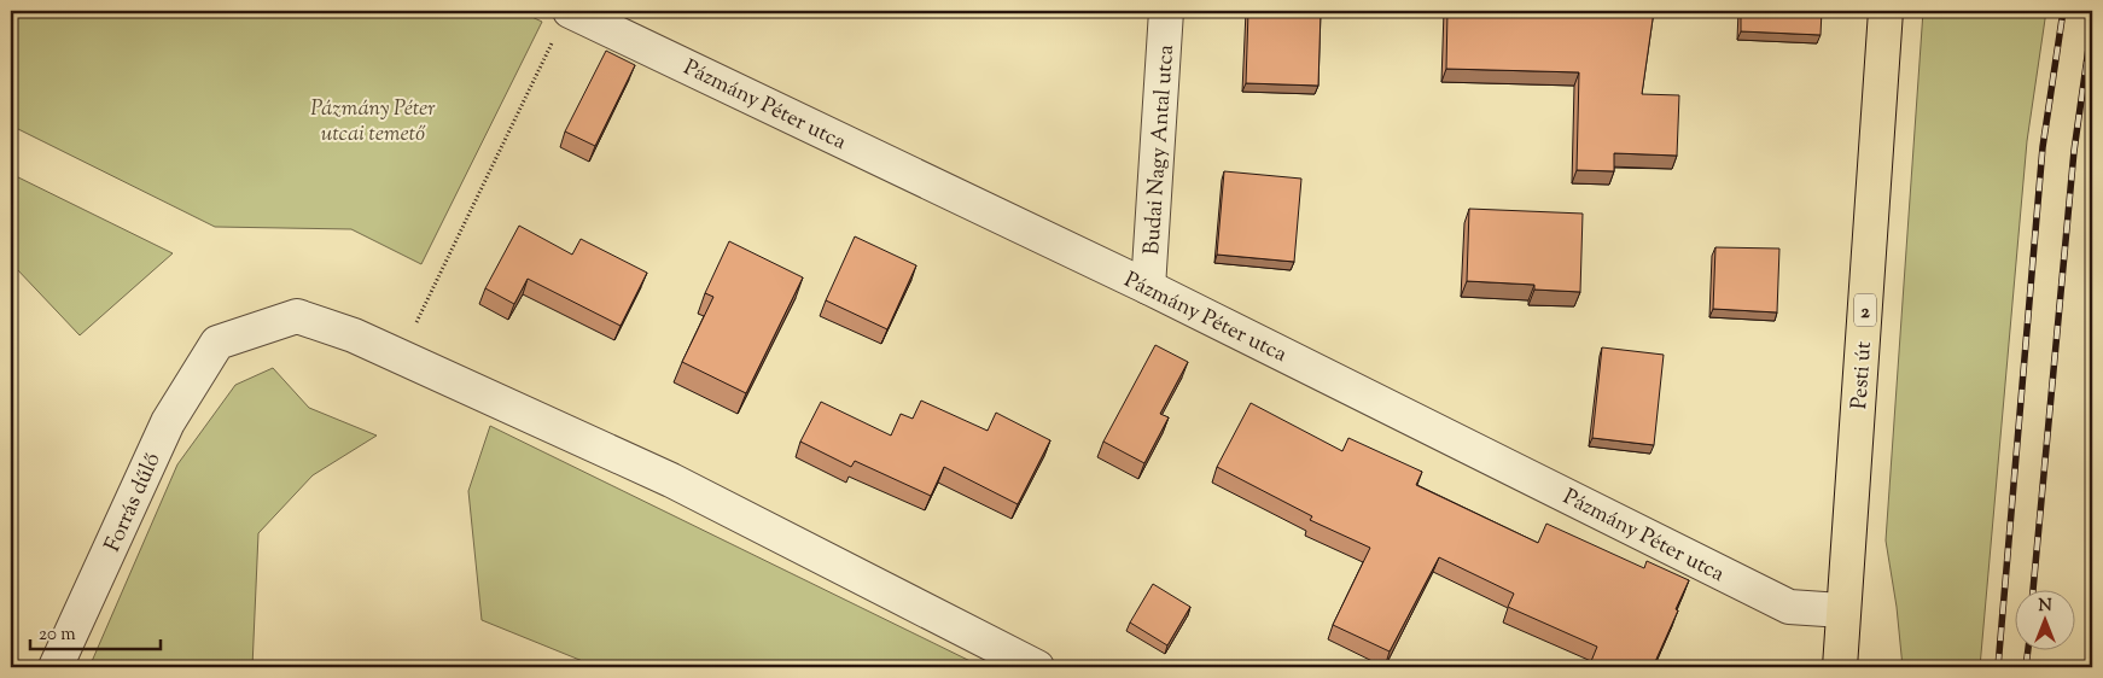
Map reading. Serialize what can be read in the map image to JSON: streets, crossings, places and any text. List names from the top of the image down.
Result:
{
  "streets": {
    "main road": ["2", "Pesti út"],
    "street": ["Pázmány Péter utca", "Budai Nagy Antal utca", "Forrás dűlő"]
  },
  "crossings": [
    ["Pázmány Péter utca", "Budai Nagy Antal utca"],
    ["Pázmány Péter utca", "Pesti út"]
  ],
  "parks": ["Pázmány Péter utcai temető"],
  "scale_bar": "20 m",
  "north": "top"
}
